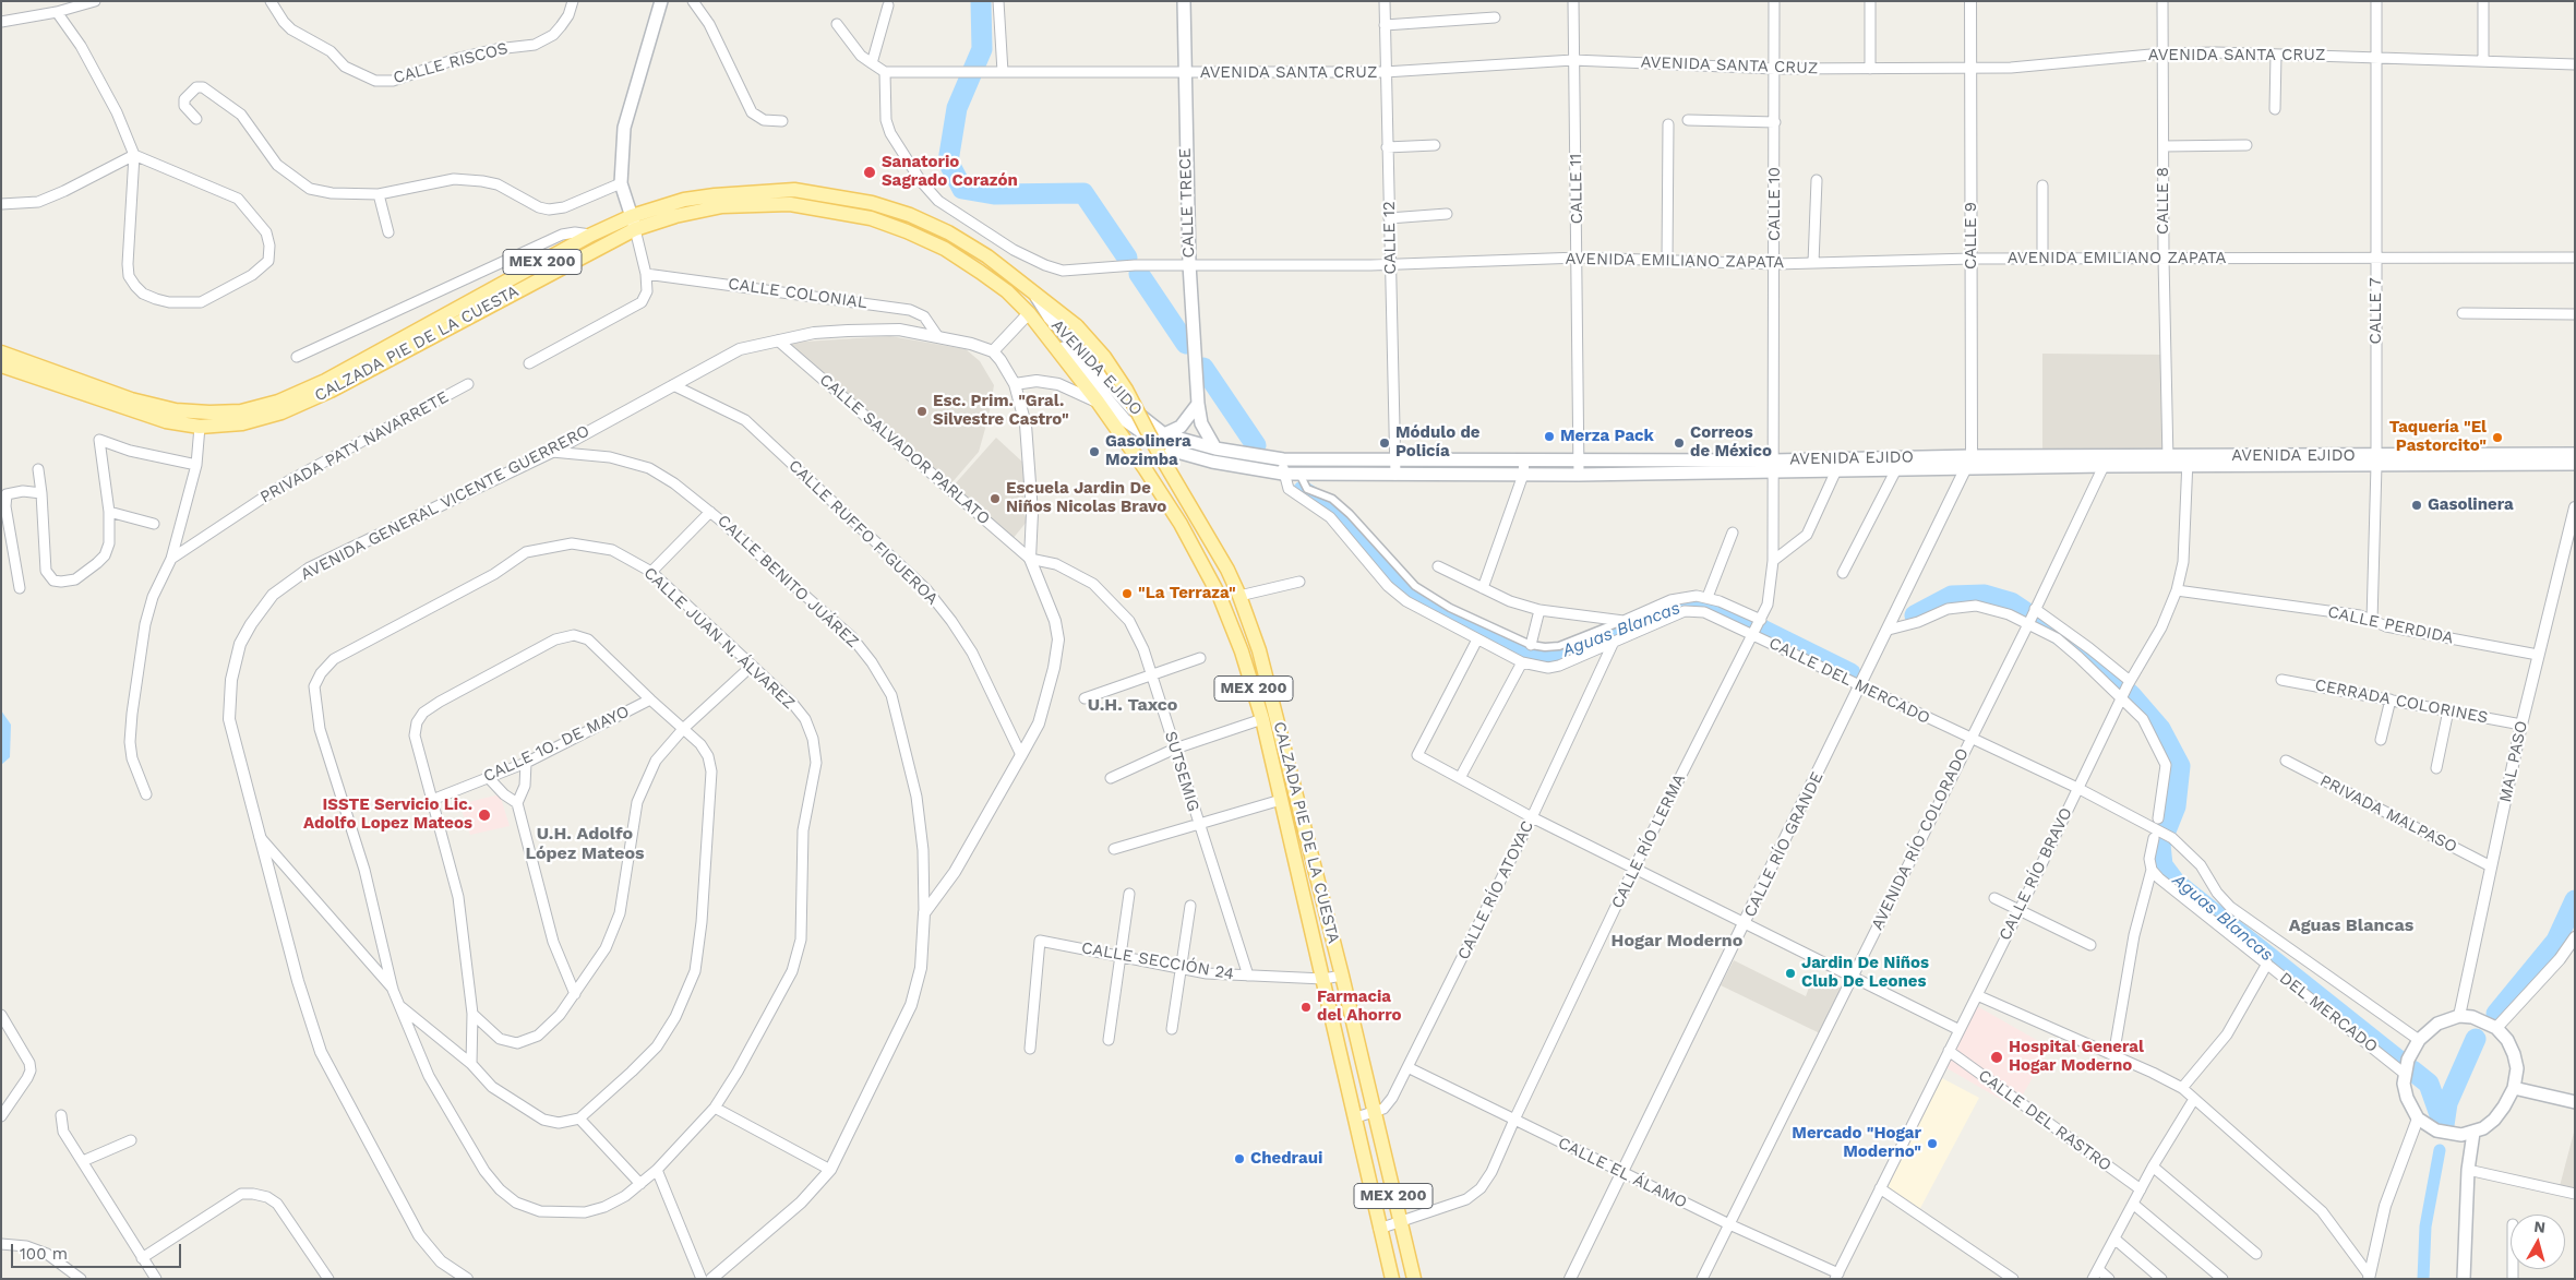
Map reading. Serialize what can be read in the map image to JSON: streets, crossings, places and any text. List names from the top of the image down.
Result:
{
  "streets": {
    "main road": [
      "CALLE TRECE",
      "MEX 200",
      "CALZADA PIE DE LA CUESTA",
      "AVENIDA EJIDO"
    ],
    "street": [
      "AVENIDA SANTA CRUZ",
      "CALLE RISCOS",
      "CALLE 11",
      "CALLE 8",
      "CALLE 10",
      "CALLE 9",
      "CALLE 12",
      "AVENIDA EMILIANO ZAPATA",
      "CALLE COLONIAL",
      "CALLE 7",
      "PRIVADA PATY NAVARRETE",
      "CALLE SALVADOR PARLATO",
      "AVENIDA GENERAL VICENTE GUERRERO",
      "CALLE RUFFO FIGUEROA",
      "CALLE BENITO JUÁREZ",
      "CALLE PERDIDA",
      "CALLE JUAN N. ÁLVAREZ",
      "CALLE DEL MERCADO",
      "CERRADA COLORINES",
      "CALLE 1O. DE MAYO",
      "MAL PASO",
      "SUTSEMIG",
      "PRIVADA MALPASO",
      "AVENIDA RÍO COLORADO",
      "CALLE RÍO LERMA",
      "CALLE RÍO GRANDE",
      "CALLE RÍO BRAVO",
      "CALLE RÍO ATOYAC",
      "CALLE SECCIÓN 24",
      "DEL MERCADO",
      "CALLE DEL RASTRO",
      "CALLE EL ÁLAMO"
    ]
  },
  "crossings": [
    ["AVENIDA SANTA CRUZ", "CALLE 11"],
    ["AVENIDA SANTA CRUZ", "CALLE 8"],
    ["AVENIDA SANTA CRUZ", "CALLE TRECE"],
    ["AVENIDA SANTA CRUZ", "CALLE 10"],
    ["AVENIDA SANTA CRUZ", "CALLE 9"],
    ["AVENIDA SANTA CRUZ", "CALLE 12"],
    ["AVENIDA SANTA CRUZ", "AVENIDA EMILIANO ZAPATA"],
    ["AVENIDA SANTA CRUZ", "CALLE 7"],
    ["CALLE 11", "AVENIDA EMILIANO ZAPATA"],
    ["CALLE 11", "AVENIDA EJIDO"],
    ["CALLE 8", "AVENIDA EMILIANO ZAPATA"],
    ["CALLE 8", "AVENIDA EJIDO"],
    ["CALLE TRECE", "AVENIDA EMILIANO ZAPATA"],
    ["CALLE TRECE", "AVENIDA EJIDO"],
    ["CALLE 10", "AVENIDA EMILIANO ZAPATA"],
    ["CALLE 10", "AVENIDA EJIDO"],
    ["CALLE 10", "CALLE RÍO LERMA"],
    ["CALLE 9", "AVENIDA EMILIANO ZAPATA"],
    ["CALLE 9", "AVENIDA EJIDO"],
    ["CALLE 9", "CALLE RÍO GRANDE"],
    ["CALLE 12", "AVENIDA EMILIANO ZAPATA"],
    ["CALLE 12", "AVENIDA EJIDO"],
    ["AVENIDA EMILIANO ZAPATA", "CALLE 7"],
    ["CALLE COLONIAL", "AVENIDA GENERAL VICENTE GUERRERO"],
    ["CALLE 7", "AVENIDA EJIDO"],
    ["CALLE 7", "CALLE PERDIDA"],
    ["CALZADA PIE DE LA CUESTA", "AVENIDA EJIDO"],
    ["CALZADA PIE DE LA CUESTA", "CALLE RÍO LERMA"],
    ["CALZADA PIE DE LA CUESTA", "CALLE RÍO ATOYAC"],
    ["CALZADA PIE DE LA CUESTA", "CALLE SECCIÓN 24"],
    ["AVENIDA EJIDO", "CALLE DEL MERCADO"],
    ["AVENIDA EJIDO", "AVENIDA RÍO COLORADO"],
    ["AVENIDA EJIDO", "CALLE RÍO LERMA"],
    ["AVENIDA EJIDO", "CALLE RÍO GRANDE"],
    ["AVENIDA EJIDO", "CALLE RÍO BRAVO"],
    ["CALLE SALVADOR PARLATO", "AVENIDA GENERAL VICENTE GUERRERO"],
    ["CALLE SALVADOR PARLATO", "SUTSEMIG"],
    ["AVENIDA GENERAL VICENTE GUERRERO", "CALLE RUFFO FIGUEROA"],
    ["AVENIDA GENERAL VICENTE GUERRERO", "CALLE BENITO JUÁREZ"],
    ["CALLE PERDIDA", "MAL PASO"],
    ["CALLE PERDIDA", "CALLE RÍO BRAVO"],
    ["CALLE DEL MERCADO", "MAL PASO"],
    ["CALLE DEL MERCADO", "AVENIDA RÍO COLORADO"],
    ["CALLE DEL MERCADO", "CALLE RÍO LERMA"],
    ["CALLE DEL MERCADO", "CALLE RÍO GRANDE"],
    ["CALLE DEL MERCADO", "CALLE RÍO BRAVO"],
    ["CALLE DEL MERCADO", "CALLE RÍO ATOYAC"],
    ["CALLE DEL MERCADO", "DEL MERCADO"],
    ["CERRADA COLORINES", "MAL PASO"],
    ["MAL PASO", "PRIVADA MALPASO"],
    ["MAL PASO", "DEL MERCADO"],
    ["SUTSEMIG", "CALLE SECCIÓN 24"],
    ["AVENIDA RÍO COLORADO", "CALLE EL ÁLAMO"],
    ["CALLE RÍO LERMA", "CALLE EL ÁLAMO"],
    ["CALLE RÍO GRANDE", "CALLE EL ÁLAMO"],
    ["CALLE RÍO BRAVO", "CALLE DEL RASTRO"],
    ["CALLE RÍO BRAVO", "CALLE EL ÁLAMO"],
    ["CALLE RÍO ATOYAC", "CALLE EL ÁLAMO"]
  ],
  "districts": [
    "U.H. Taxco",
    "U.H. Adolfo López Mateos",
    "Aguas Blancas",
    "Hogar Moderno"
  ],
  "water": ["Aguas Blancas"],
  "places": [
    "Sanatorio Sagrado Corazón",
    "Esc. Prim. \"Gral. Silvestre Castro\"",
    "Merza Pack",
    "Taquería \"El Pastorcito\"",
    "Módulo de Policía",
    "Correos de México",
    "Gasolinera Mozimba",
    "Escuela Jardin De Niños Nicolas Bravo",
    "Gasolinera",
    "\"La Terraza\"",
    "ISSTE Servicio Lic. Adolfo Lopez Mateos",
    "Jardin De Niños Club De Leones",
    "Farmacia del Ahorro",
    "Hospital General Hogar Moderno",
    "Mercado \"Hogar Moderno\"",
    "Chedraui"
  ],
  "scale_bar": "100 m",
  "north": "top"
}
